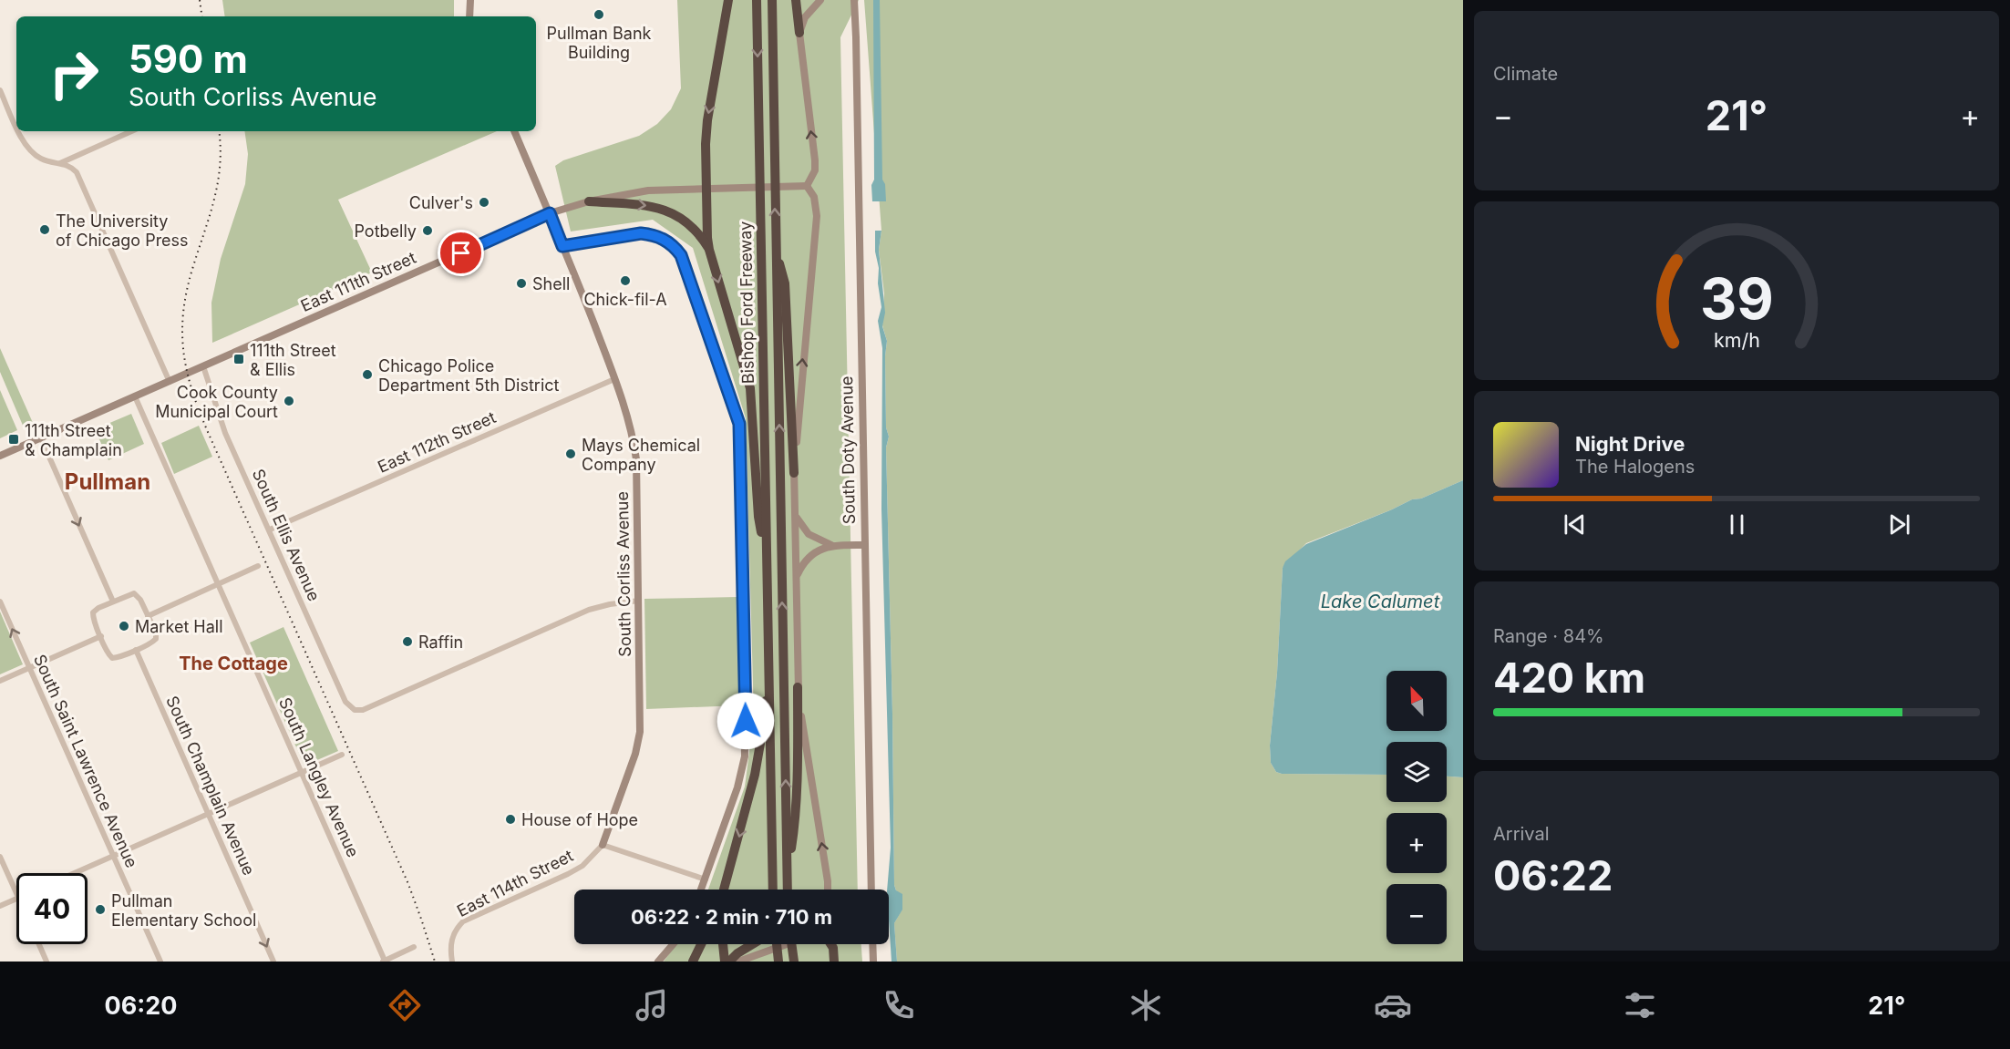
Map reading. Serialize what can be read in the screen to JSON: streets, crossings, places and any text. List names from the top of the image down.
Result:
{
  "streets": {
    "highway": ["Bishop Ford Freeway"],
    "street": [
      "East 111th Street",
      "East 112th Street",
      "South Doty Avenue",
      "South Ellis Avenue",
      "South Corliss Avenue",
      "South Saint Lawrence Avenue",
      "South Langley Avenue",
      "South Champlain Avenue",
      "East 114th Street"
    ]
  },
  "crossings": [
    ["East 111th Street", "South Ellis Avenue"],
    ["East 111th Street", "South Corliss Avenue"],
    ["East 111th Street", "South Langley Avenue"],
    ["East 112th Street", "South Ellis Avenue"],
    ["East 112th Street", "South Corliss Avenue"],
    ["South Ellis Avenue", "South Corliss Avenue"],
    ["South Corliss Avenue", "East 114th Street"]
  ],
  "one_way": ["South Champlain Avenue"],
  "districts": ["Pullman", "The Cottage"],
  "water": ["Lake Calumet"],
  "places": {
    "other": [
      "Pullman Bank Building",
      "Culver's",
      "The University of Chicago Press",
      "Potbelly",
      "Chick-fil-A",
      "Shell",
      "Chicago Police Department 5th District",
      "Cook County Municipal Court",
      "Mays Chemical Company",
      "Market Hall",
      "Raffin",
      "House of Hope",
      "Pullman Elementary School"
    ],
    "transit": ["111th Street & Ellis", "111th Street & Champlain"]
  },
  "north": "top left",
  "page": {
    "tile": [
      "Climate",
      ["Range · 84%", "420 km"],
      ["Arrival", "06:22"]
    ],
    "turn": ["590 m", "South Corliss Avenue"],
    "heat": ["−", "21°", "+"],
    "song": ["Night Drive", "The Halogens"],
    "map_buttons": ["+", "−"],
    "limit": "40",
    "trip": "06:22 · 2 min · 710 m",
    "tabs": ["06:20", "21°"],
    "gauge": ["39", "km/h"]
  }
}
